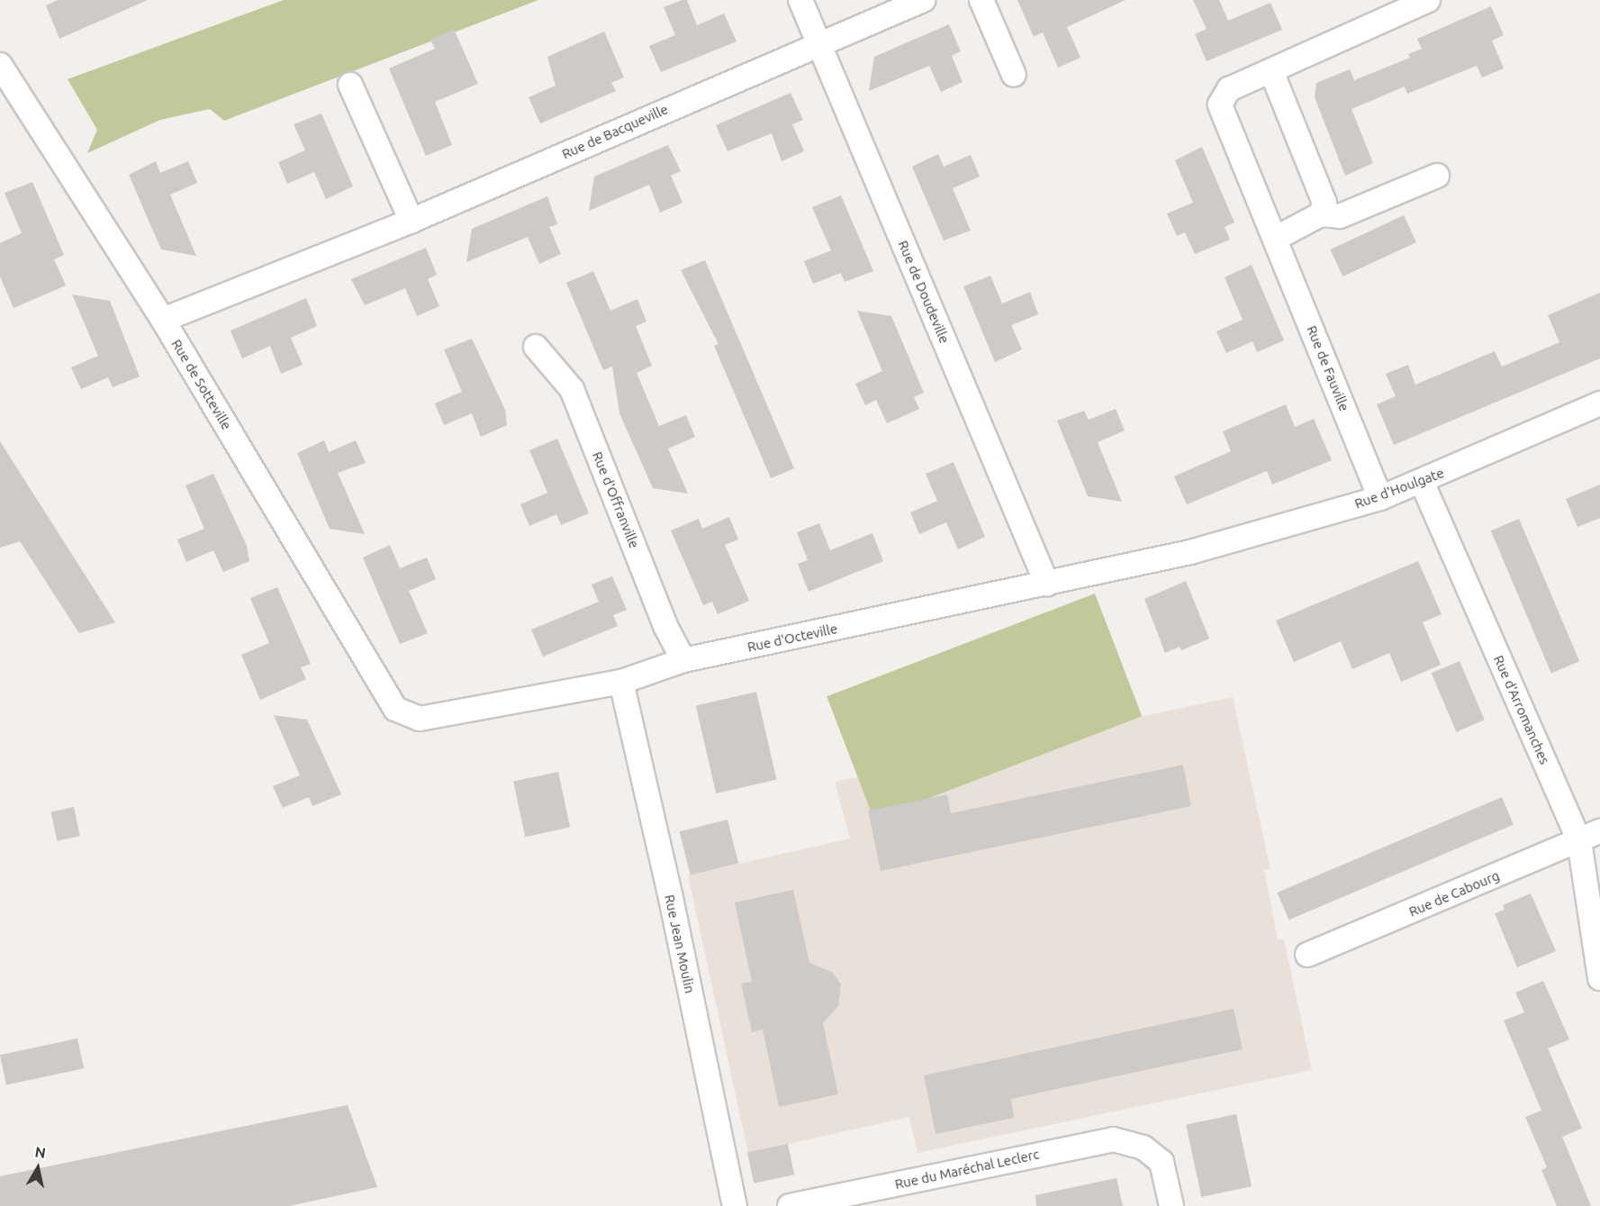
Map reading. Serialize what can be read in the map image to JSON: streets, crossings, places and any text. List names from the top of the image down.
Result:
{
  "streets": {
    "street": [
      "Rue de Bacqueville",
      "Rue de Doudeville",
      "Rue de Fauville",
      "Rue de Sotteville",
      "Rue d'Houlgate",
      "Rue d'Offranville",
      "Rue d'Octeville",
      "Rue d'Arromanches",
      "Rue de Cabourg",
      "Rue Jean Moulin",
      "Rue du Maréchal Leclerc"
    ]
  },
  "crossings": [
    ["Rue de Bacqueville", "Rue de Doudeville"],
    ["Rue de Bacqueville", "Rue de Sotteville"],
    ["Rue de Doudeville", "Rue d'Octeville"],
    ["Rue de Fauville", "Rue d'Houlgate"],
    ["Rue de Sotteville", "Rue d'Octeville"],
    ["Rue d'Houlgate", "Rue d'Octeville"],
    ["Rue d'Houlgate", "Rue d'Arromanches"],
    ["Rue d'Offranville", "Rue d'Octeville"],
    ["Rue d'Octeville", "Rue Jean Moulin"],
    ["Rue d'Arromanches", "Rue de Cabourg"]
  ],
  "north": "top"
}
